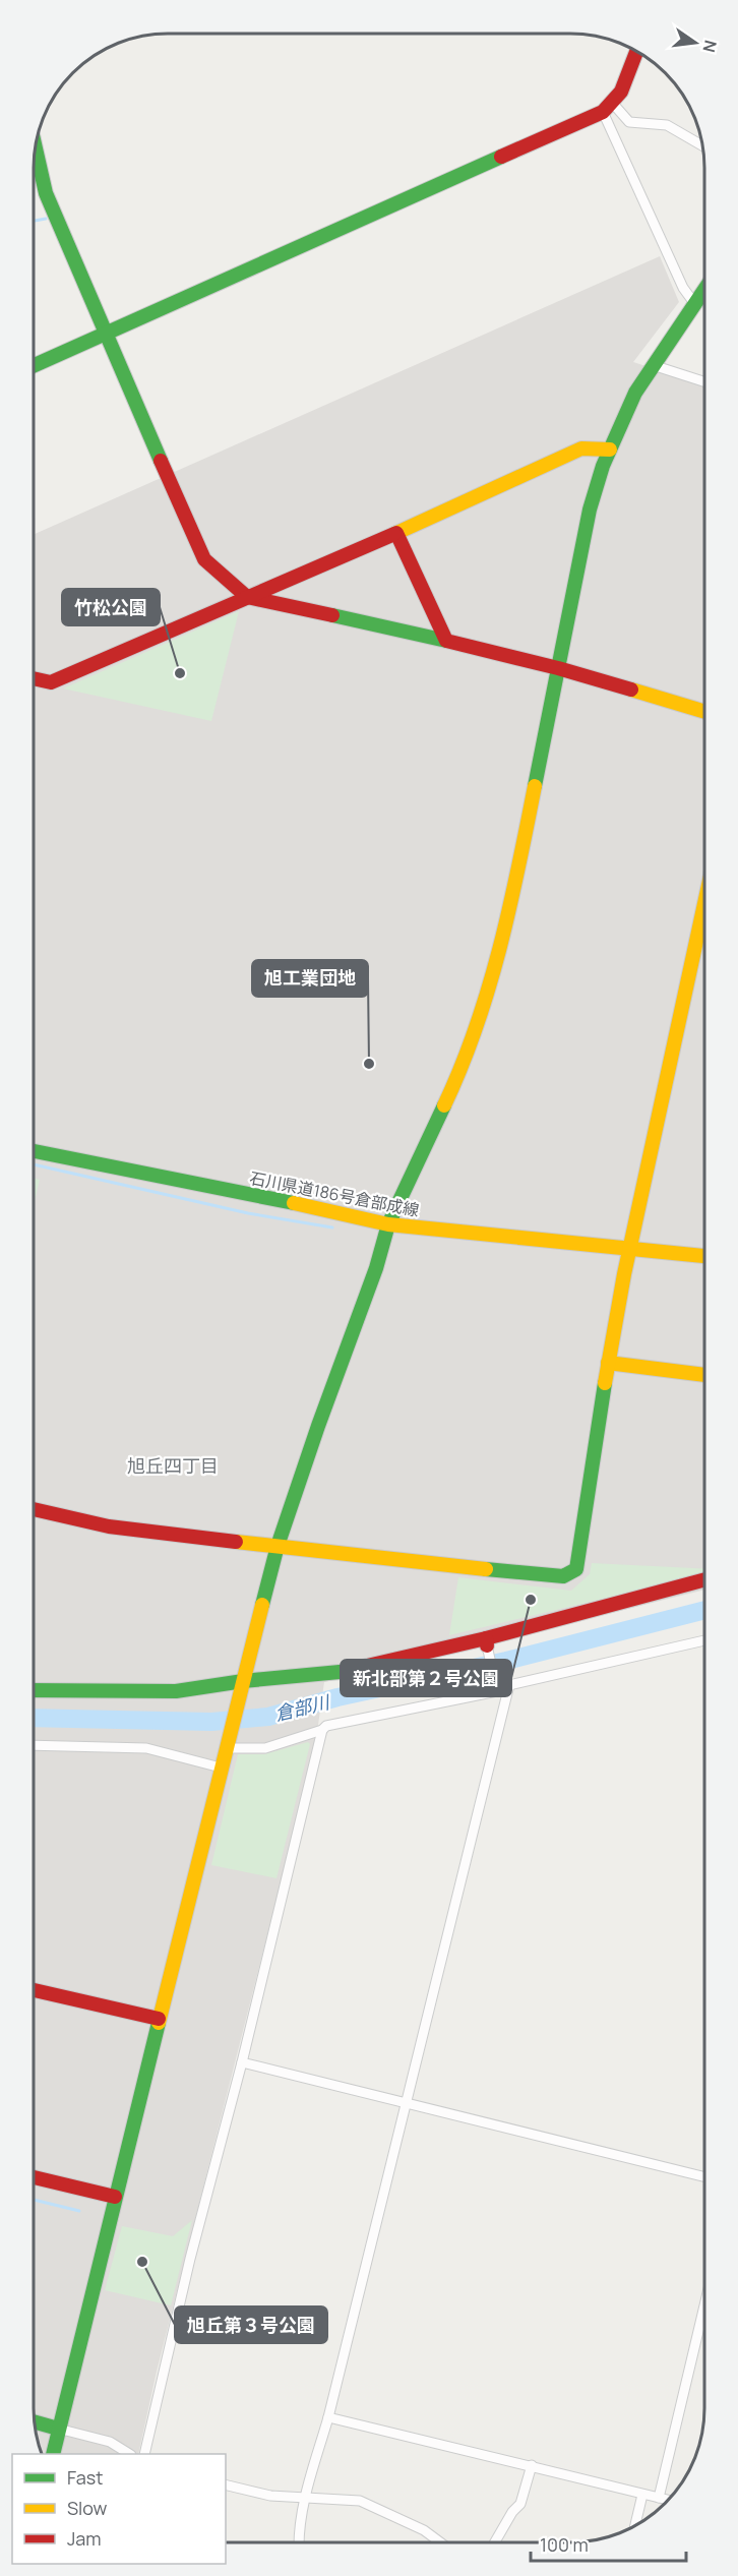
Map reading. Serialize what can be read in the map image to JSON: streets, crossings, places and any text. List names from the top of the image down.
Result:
{
  "streets": {
    "street": ["石川県道186号倉部成線"]
  },
  "districts": ["旭丘四丁目"],
  "water": ["倉部川"],
  "places": [
    "竹松公園",
    "旭工業団地",
    "新北部第２号公園",
    "旭丘第３号公園"
  ],
  "legend": ["Fast", "Slow", "Jam"],
  "scale_bar": "100 m",
  "north": "right"
}
